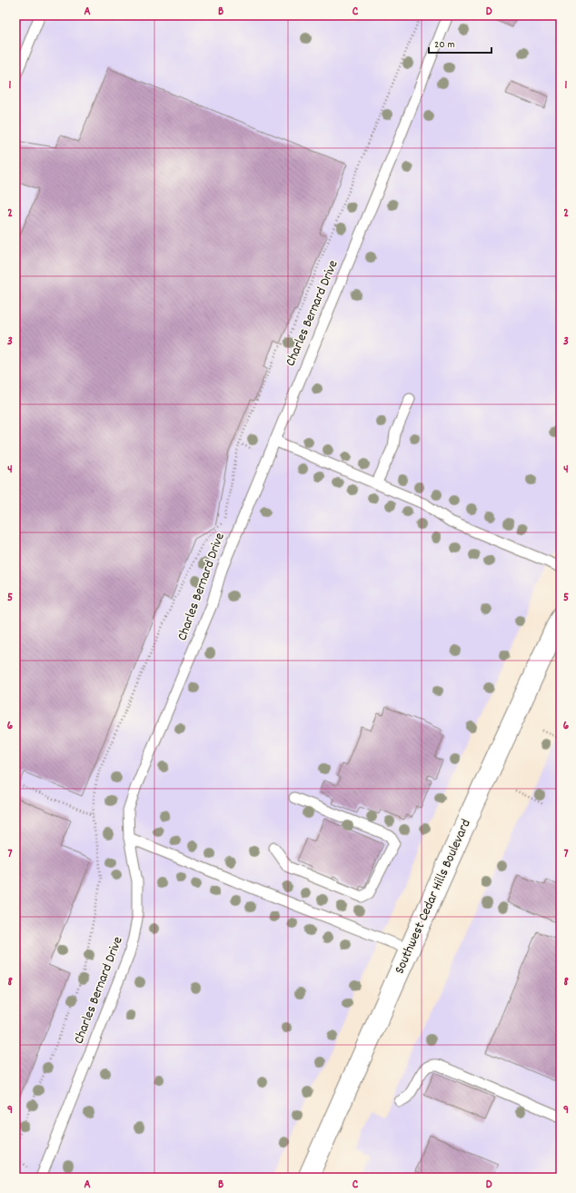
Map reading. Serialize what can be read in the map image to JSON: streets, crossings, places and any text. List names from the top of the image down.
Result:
{
  "streets": {
    "main road": ["Southwest Cedar Hills Boulevard"],
    "lane": ["Charles Bernard Drive"]
  },
  "scale_bar": "20 m",
  "grid": {
    "columns": [
      "A",
      "B",
      "C",
      "D"
    ],
    "rows": [
      "1",
      "2",
      "3",
      "4",
      "5",
      "6",
      "7",
      "8",
      "9"
    ]
  }
}
